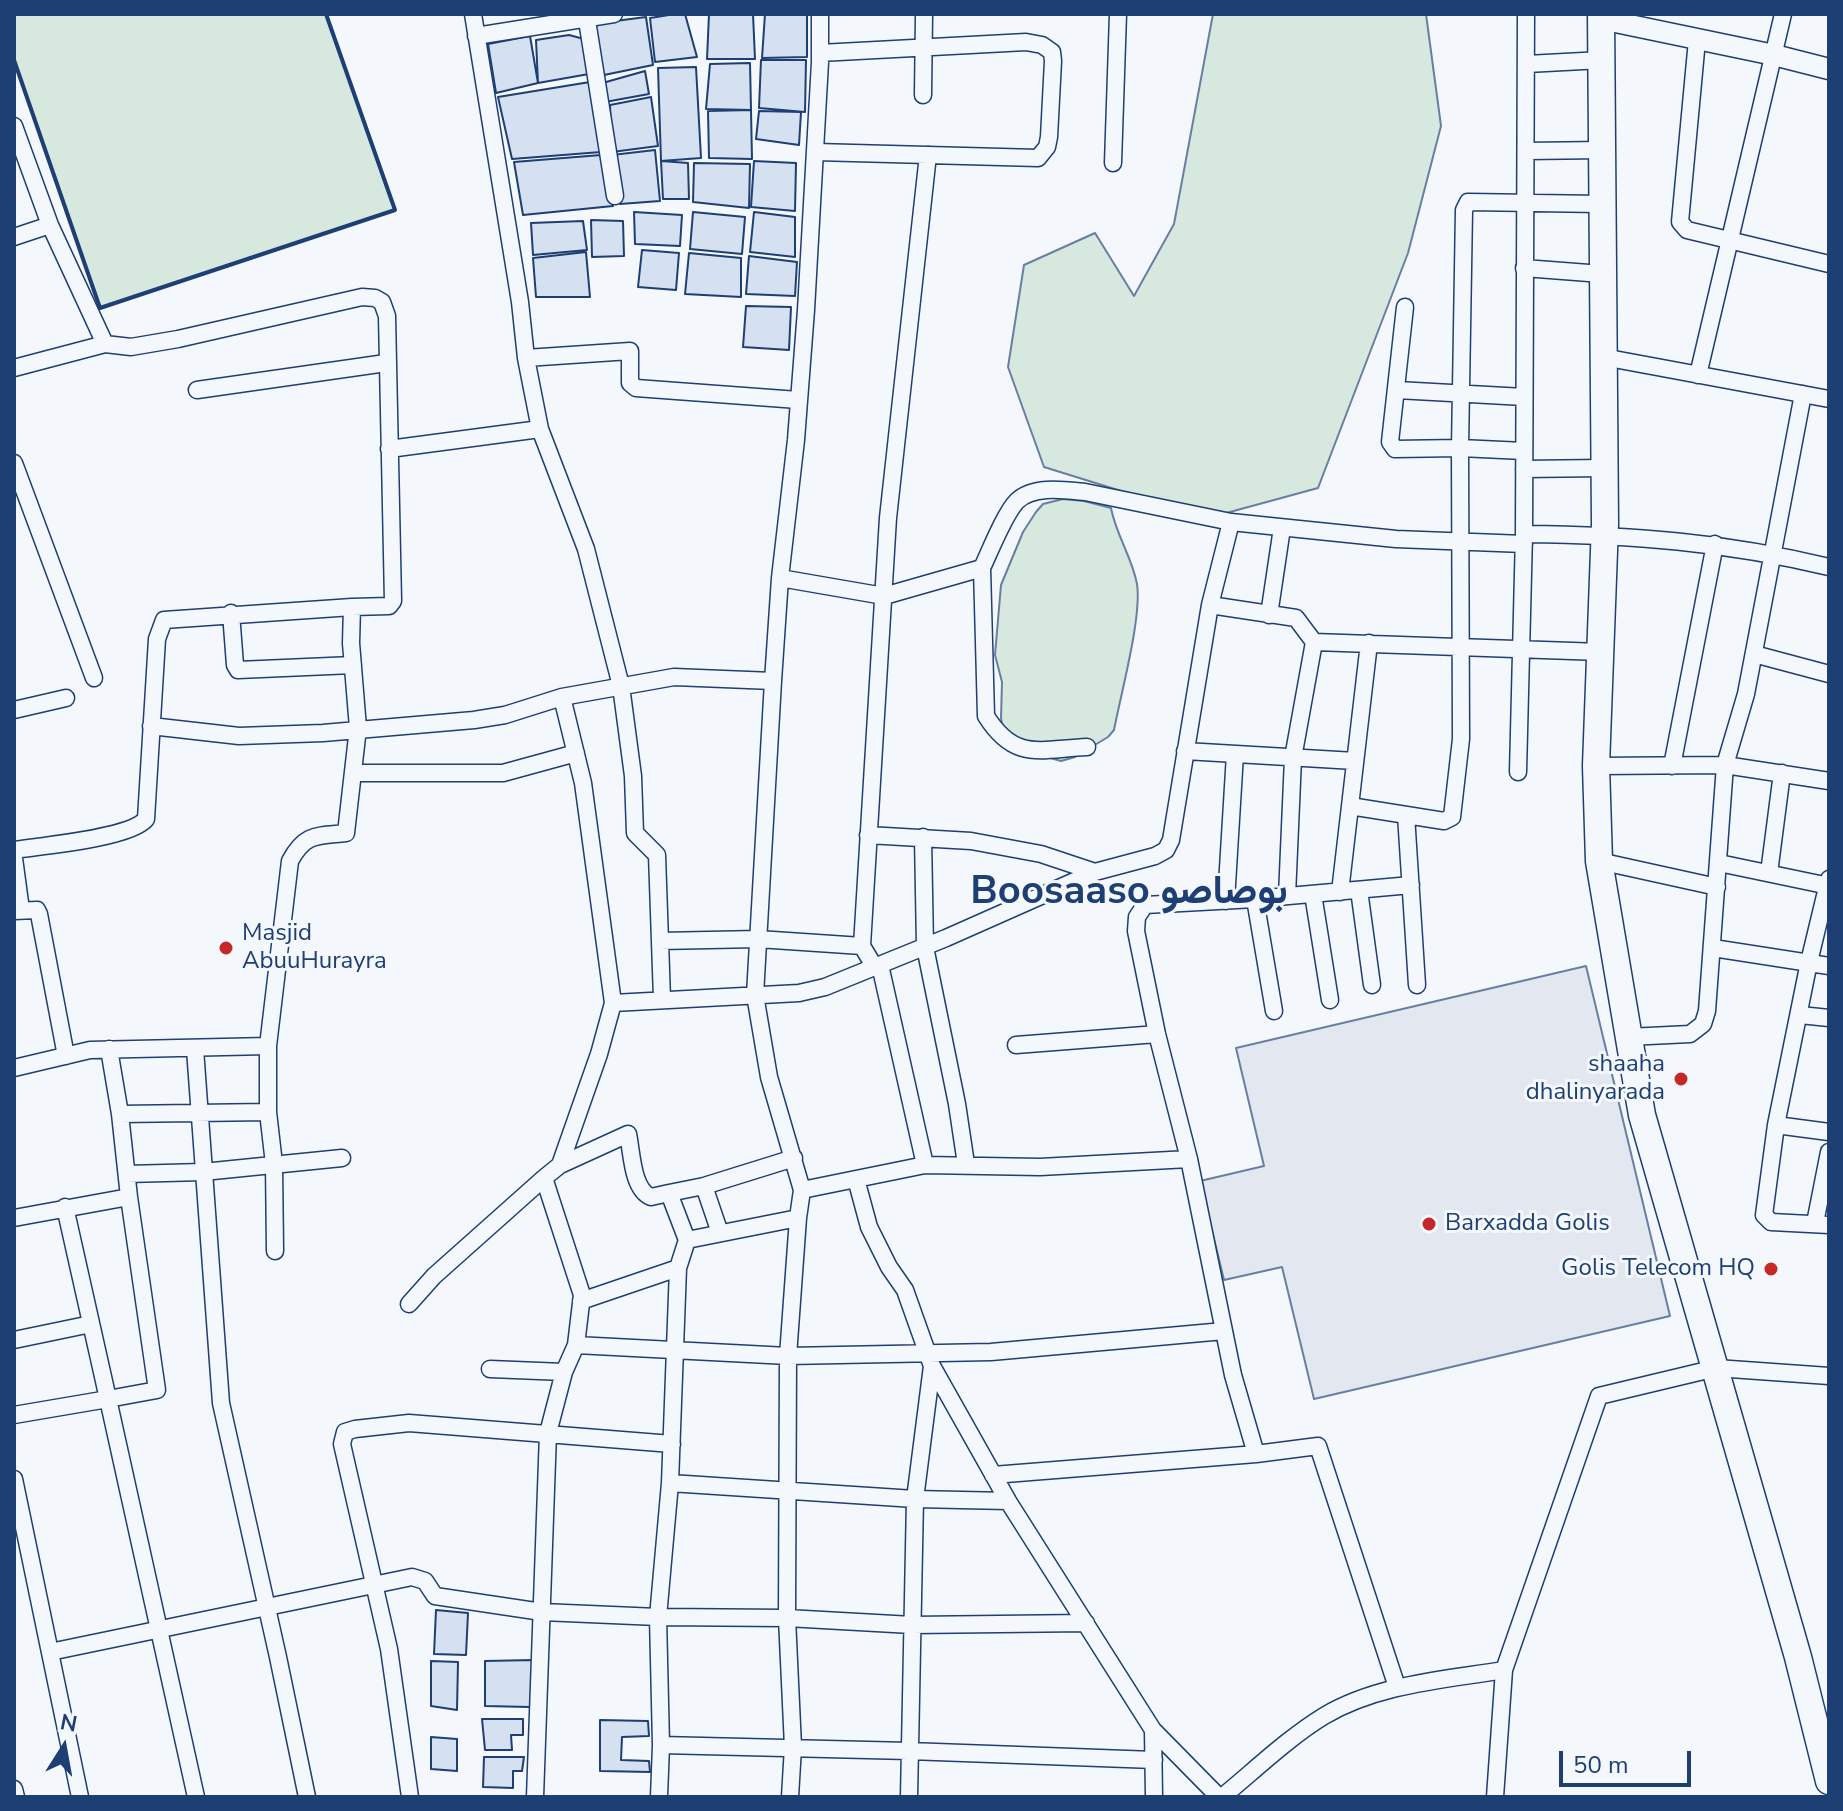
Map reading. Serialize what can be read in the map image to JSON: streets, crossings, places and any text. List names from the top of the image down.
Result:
{
  "districts": ["Boosaaso بوصاصو"],
  "places": [
    "Masjid AbuuHurayra",
    "shaaha dhalinyarada",
    "Barxadda Golis",
    "Golis Telecom HQ"
  ],
  "scale_bar": "50 m",
  "north": "top"
}
